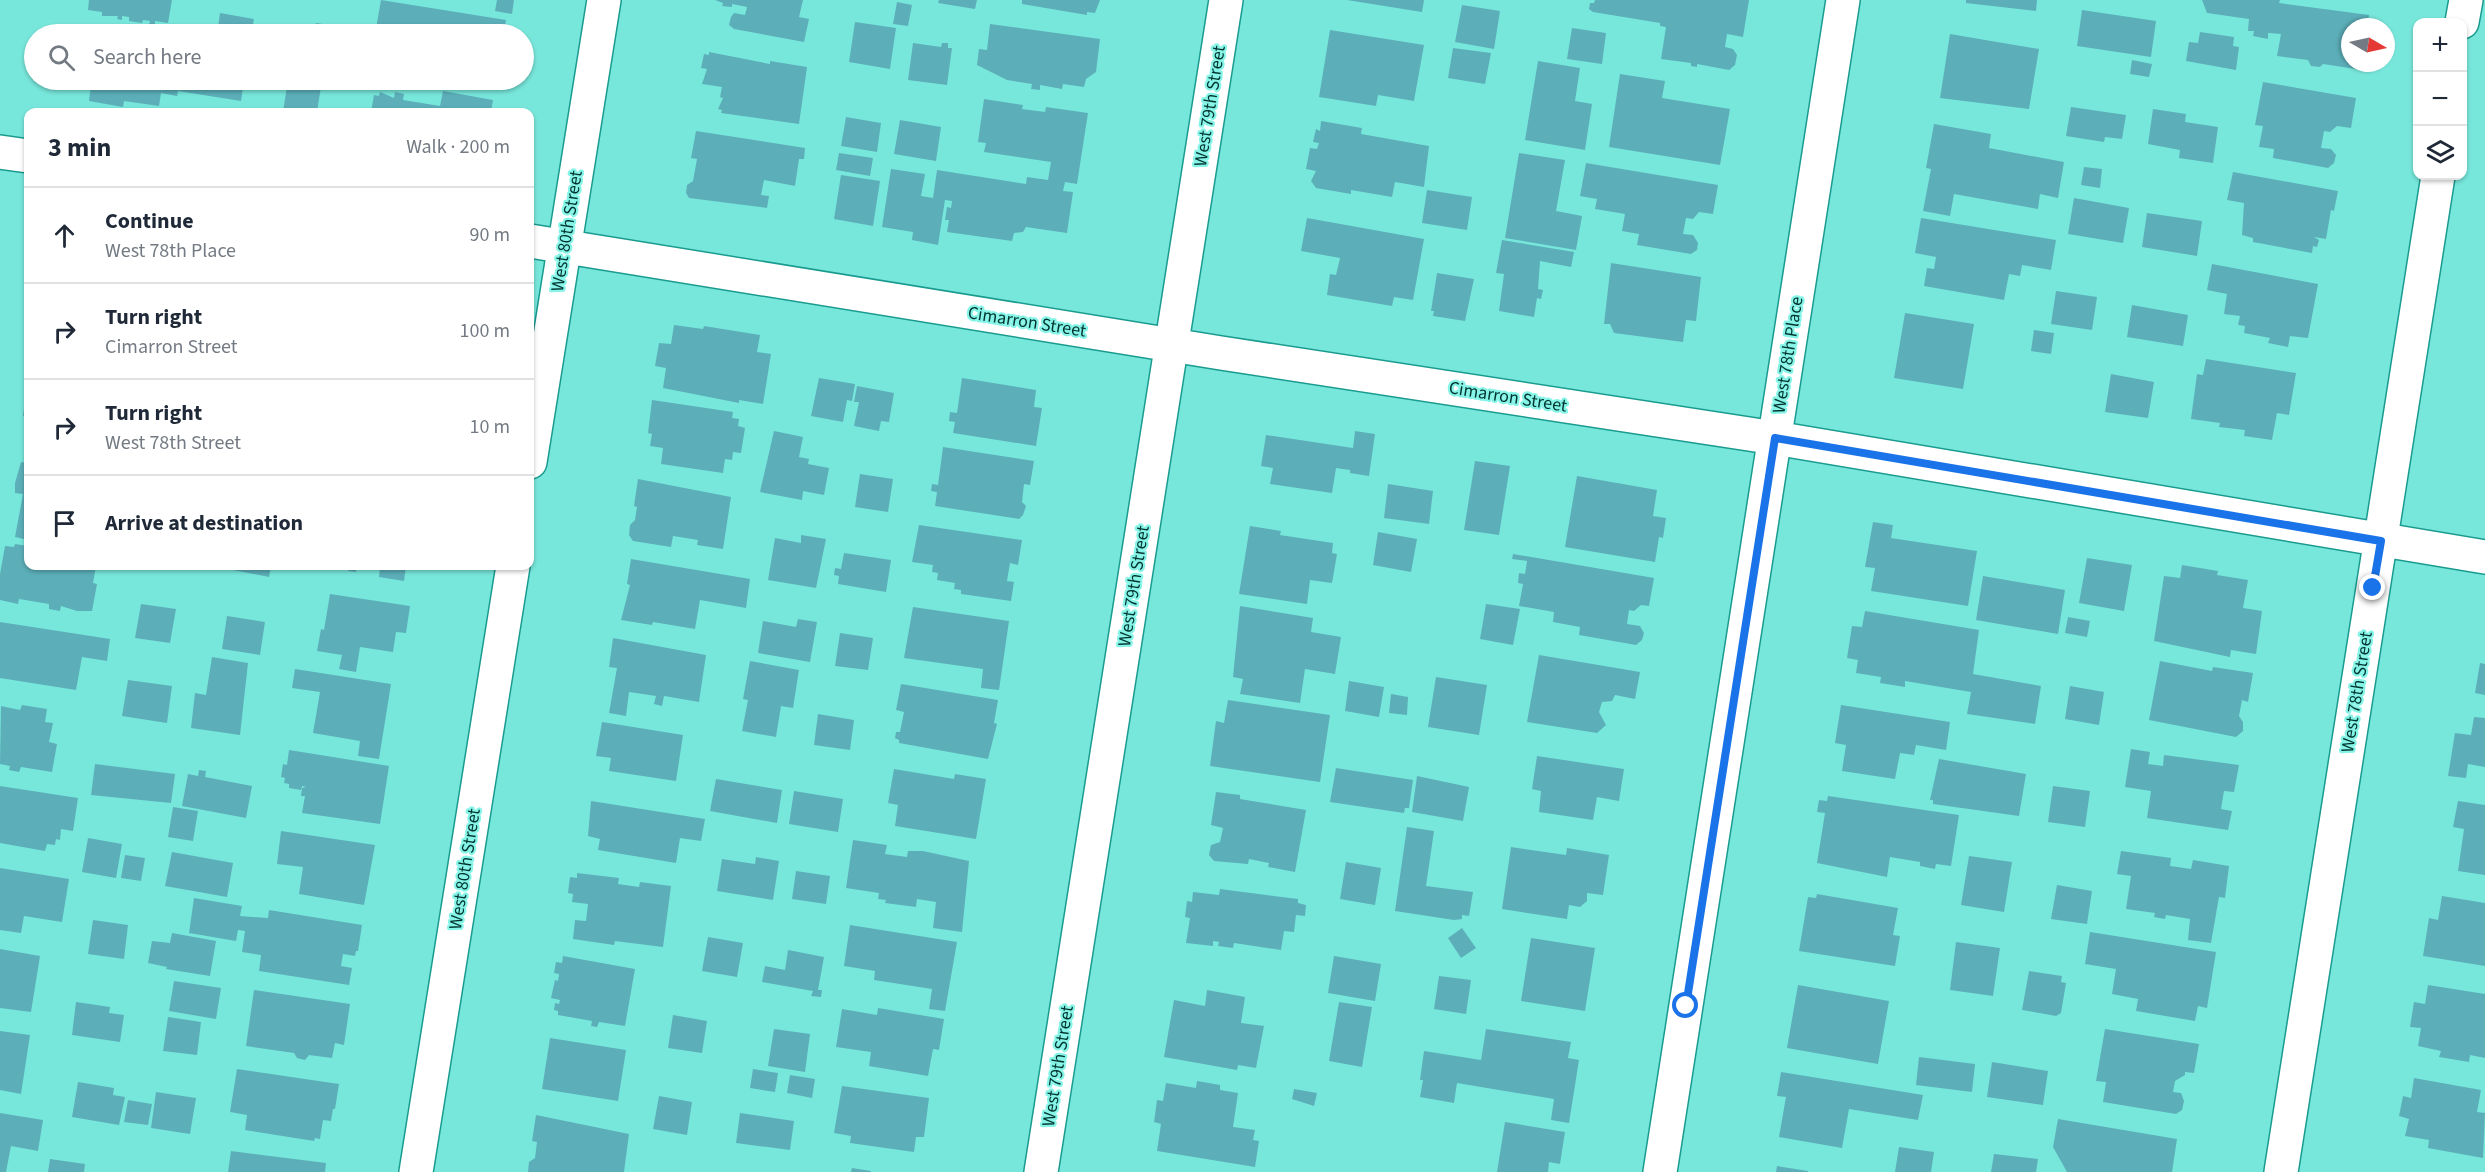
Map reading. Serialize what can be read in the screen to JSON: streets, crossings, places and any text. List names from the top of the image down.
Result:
{
  "streets": {
    "street": [
      "West 79th Street",
      "West 80th Street",
      "Cimarron Street",
      "West 78th Place",
      "West 78th Street"
    ]
  },
  "crossings": [
    ["West 79th Street", "Cimarron Street"],
    ["West 80th Street", "Cimarron Street"],
    ["Cimarron Street", "West 78th Place"],
    ["Cimarron Street", "West 78th Street"]
  ],
  "north": "right",
  "page": {
    "map_buttons": ["+", "−"],
    "search": "Search here",
    "heading": ["3 min", "Walk · 200 m"],
    "list": [
      ["Continue", "West 78th Place", "90 m"],
      ["Turn right", "Cimarron Street", "100 m"],
      ["Turn right", "West 78th Street", "10 m"],
      "Arrive at destination"
    ]
  }
}
